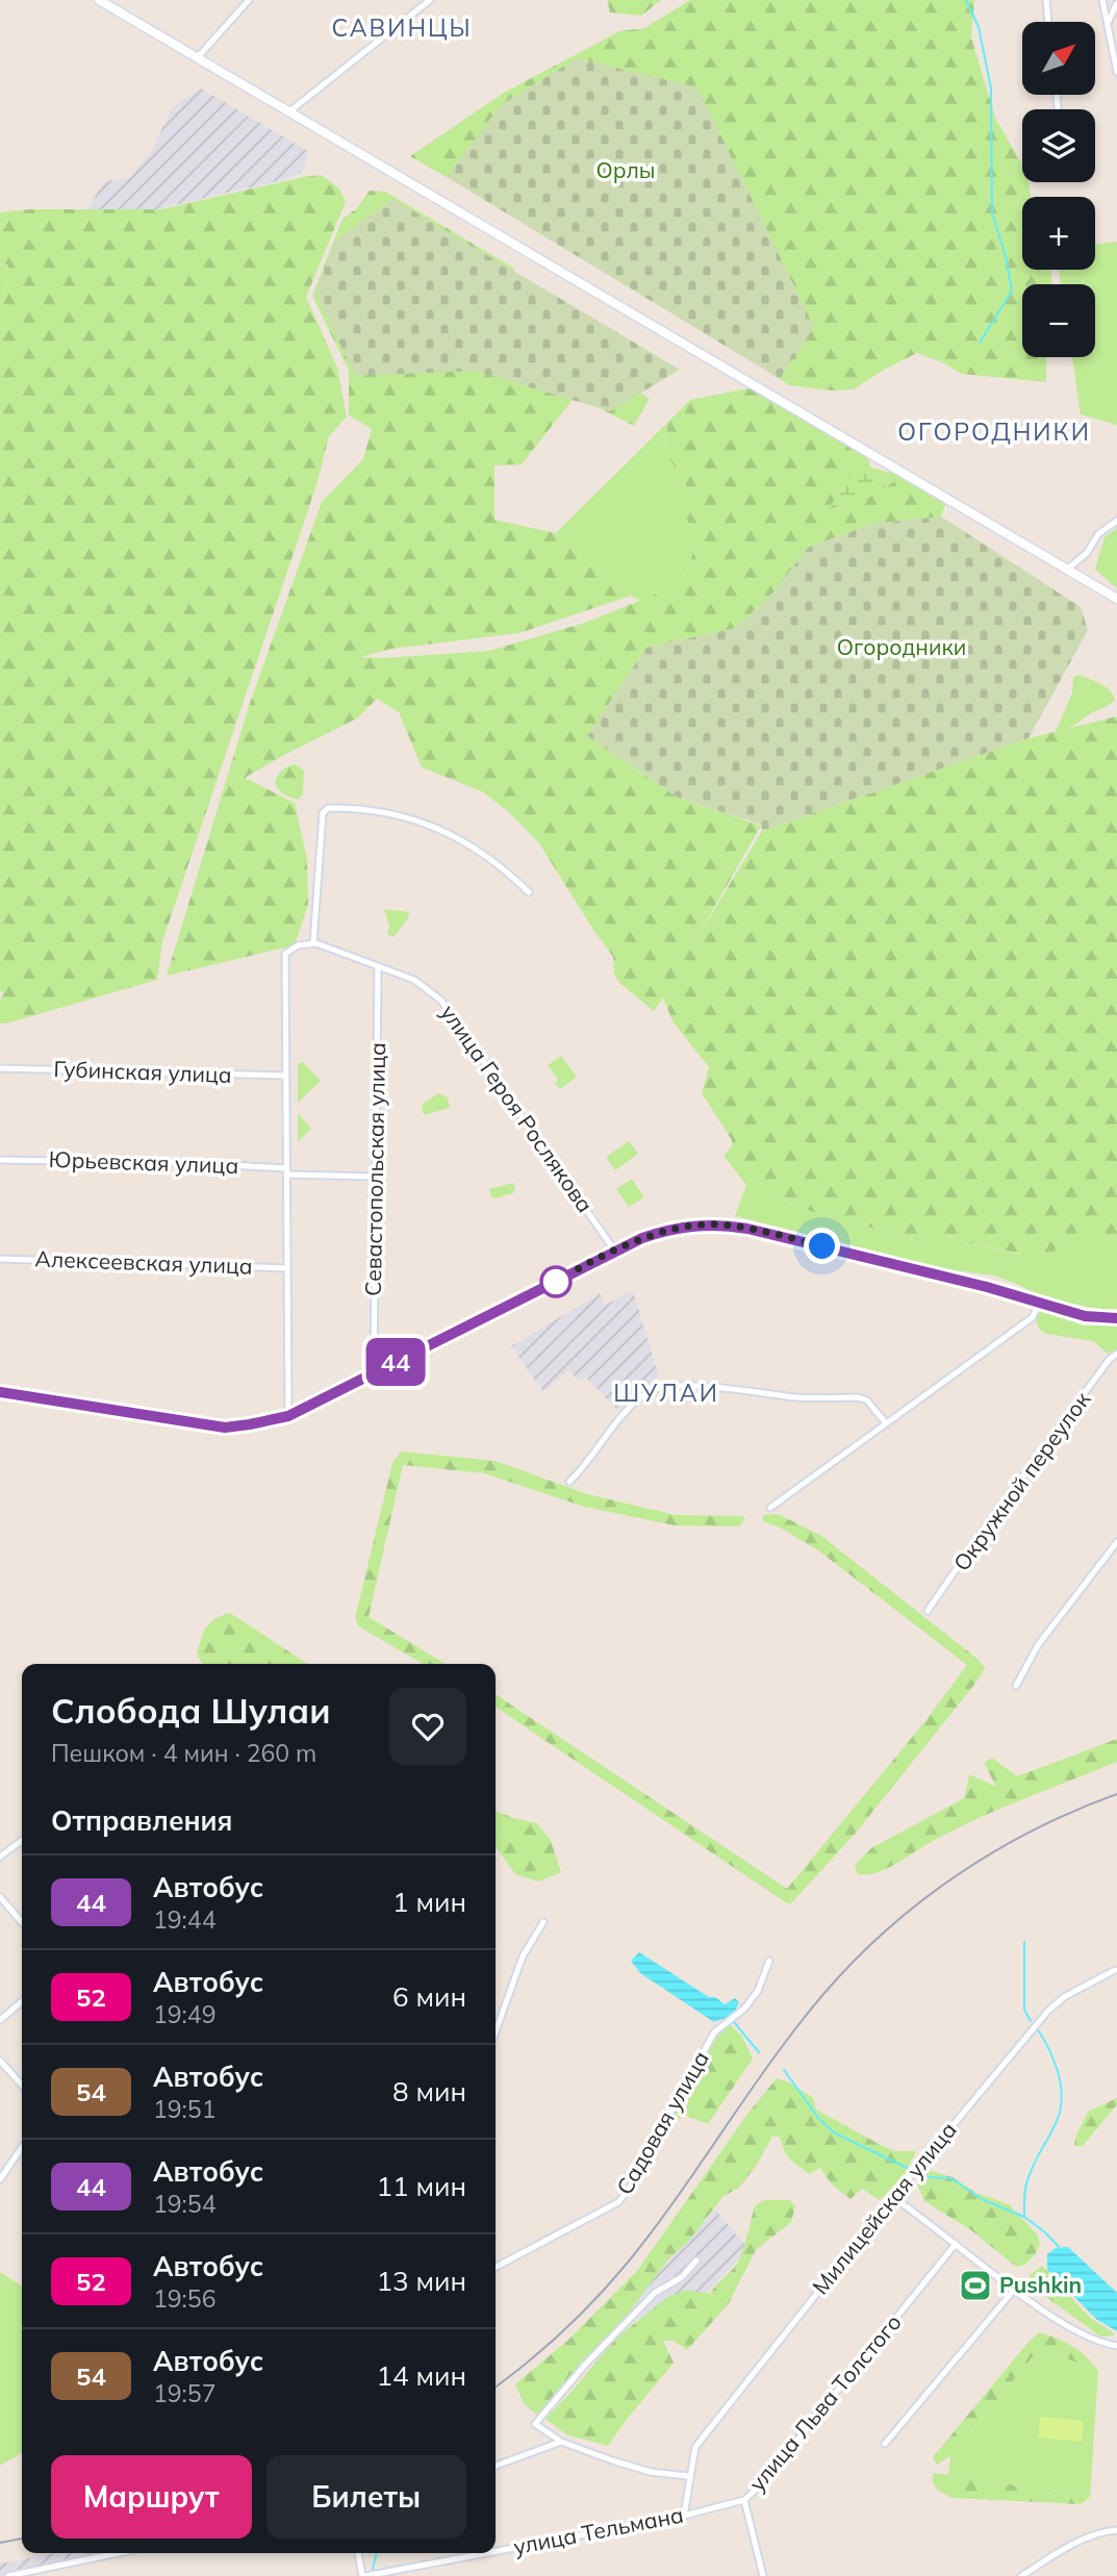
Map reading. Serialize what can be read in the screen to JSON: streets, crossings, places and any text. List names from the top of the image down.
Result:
{
  "streets": {
    "street": [
      "Губинская улица",
      "улица Героя Рослякова",
      "Юрьевская улица",
      "Севастопольская улица",
      "Алексеевская улица",
      "Окружной переулок",
      "Садовая улица",
      "Милицейская улица",
      "улица Льва Толстого",
      "улица Тельмана"
    ]
  },
  "crossings": [
    ["улица Героя Рослякова", "Севастопольская улица"],
    ["Юрьевская улица", "Севастопольская улица"],
    ["Милицейская улица", "улица Тельмана"],
    ["улица Льва Толстого", "улица Тельмана"]
  ],
  "districts": ["САВИНЦЫ", "ОГОРОДНИКИ", "ШУЛАИ"],
  "parks": ["Орлы", "Огородники"],
  "places": {
    "sports": ["Pushkin"]
  },
  "lines": ["bus line 44"],
  "north": "top right",
  "page": {
    "on_map": "44",
    "map_buttons": ["+", "−"],
    "heading": [
      ["Слобода Шулаи", "Пешком · 4 мин · 260 m"],
      "Отправления"
    ],
    "list": [
      {
        "mark": "44",
        "name": "Автобус",
        "note": "19:44",
        "value": "1 мин"
      },
      {
        "mark": "52",
        "name": "Автобус",
        "note": "19:49",
        "value": "6 мин"
      },
      {
        "mark": "54",
        "name": "Автобус",
        "note": "19:51",
        "value": "8 мин"
      },
      {
        "mark": "44",
        "name": "Автобус",
        "note": "19:54",
        "value": "11 мин"
      },
      {
        "mark": "52",
        "name": "Автобус",
        "note": "19:56",
        "value": "13 мин"
      },
      {
        "mark": "54",
        "name": "Автобус",
        "note": "19:57",
        "value": "14 мин"
      }
    ],
    "buttons": ["Маршрут", "Билеты"]
  }
}
